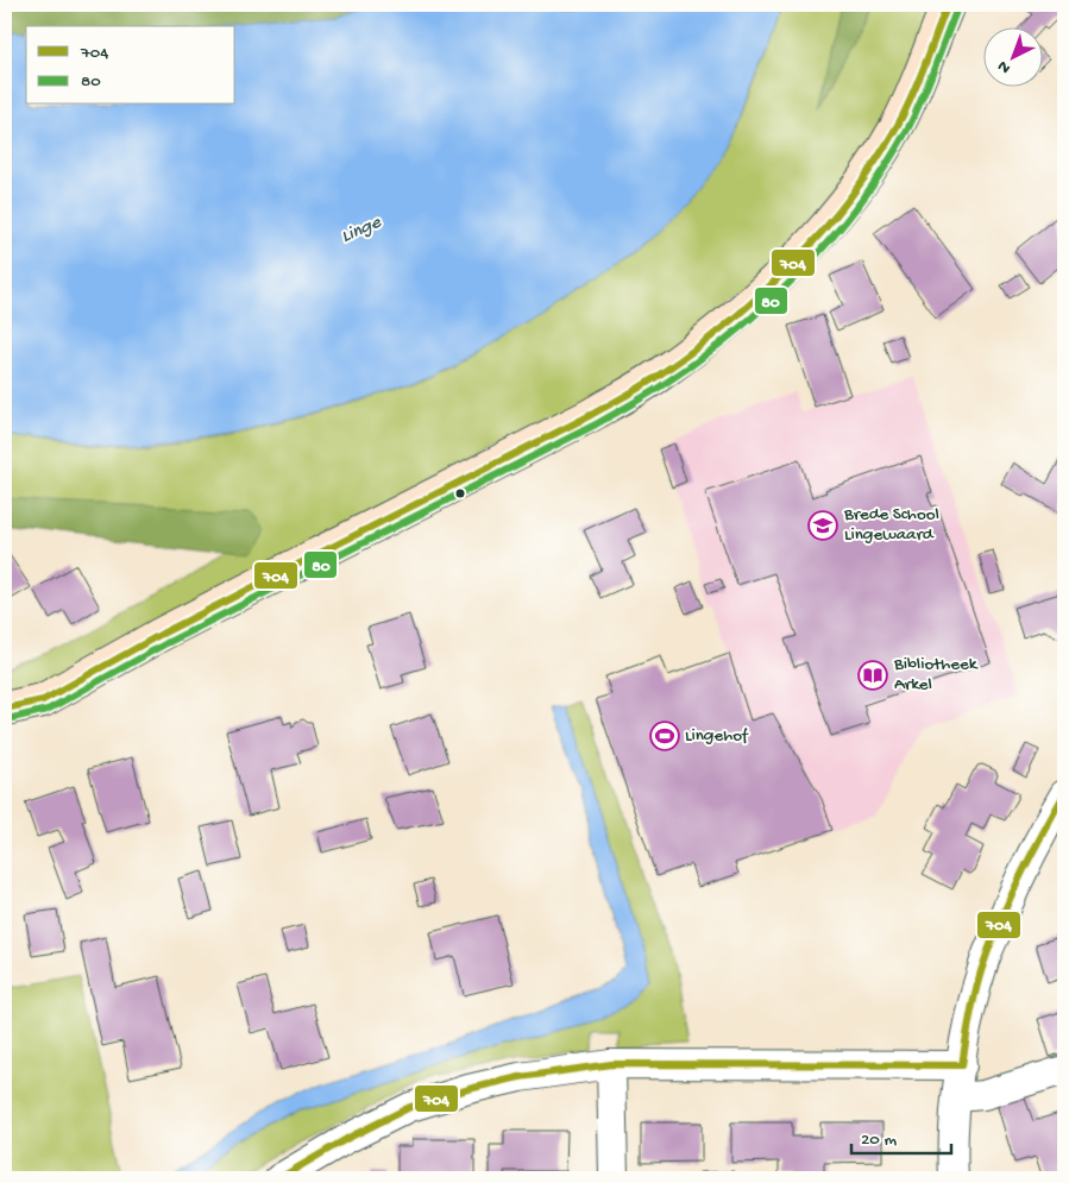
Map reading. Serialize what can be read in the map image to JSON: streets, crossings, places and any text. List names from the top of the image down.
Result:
{
  "water": ["Linge"],
  "places": {
    "school or university": ["Brede School Lingewaard"],
    "library": ["Bibliotheek Arkel"],
    "sports": ["Lingehof"]
  },
  "lines": ["transit line 704", "transit line 80"],
  "legend": ["704", "80"],
  "scale_bar": "20 m",
  "north": "bottom left"
}
